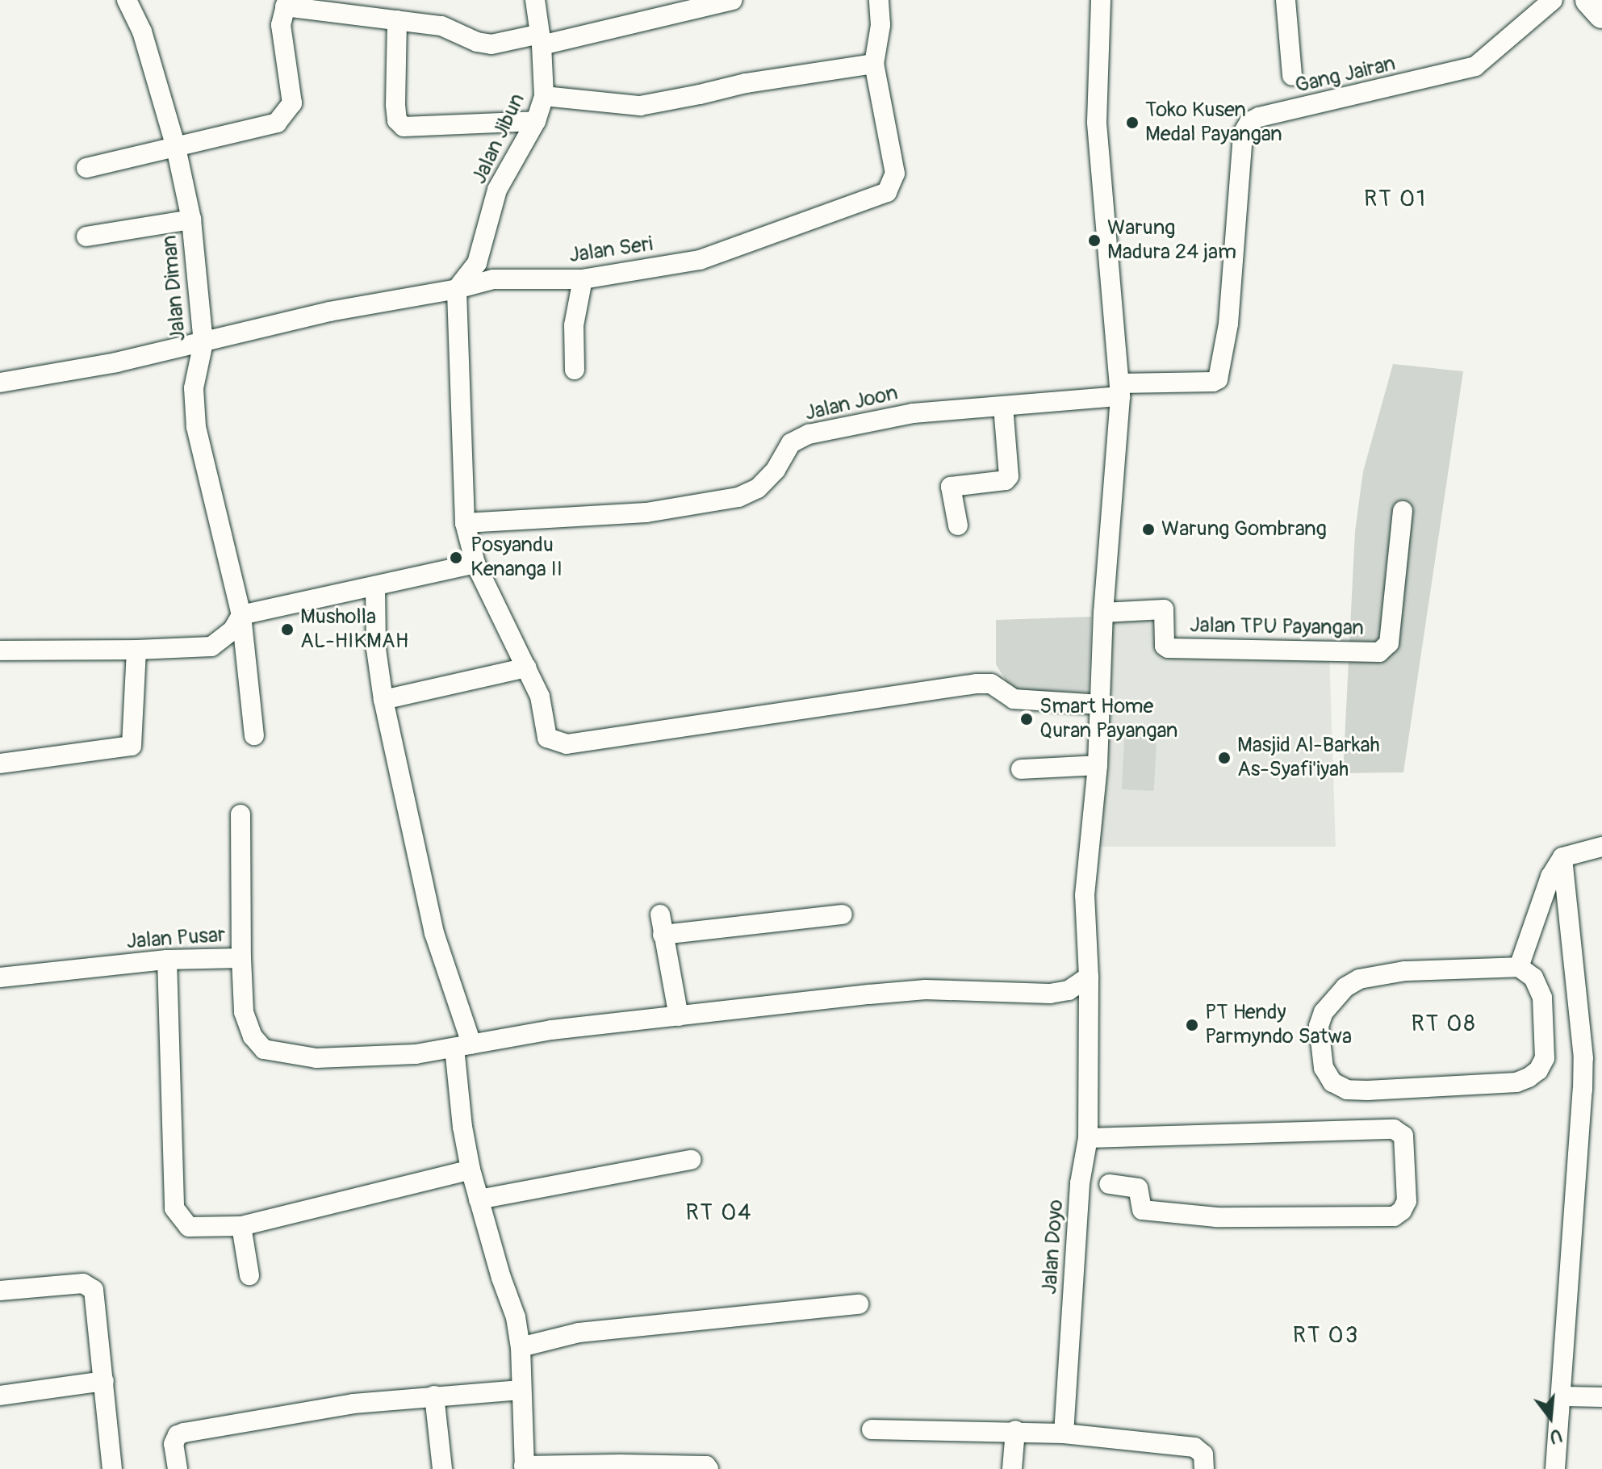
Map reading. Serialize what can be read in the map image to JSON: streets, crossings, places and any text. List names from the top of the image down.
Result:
{
  "streets": {
    "street": [
      "Gang Jairan",
      "Jalan Jibun",
      "Jalan Seri",
      "Jalan Diman",
      "Jalan Joon",
      "Jalan TPU Payangan",
      "Jalan Pusar",
      "Jalan Doyo"
    ]
  },
  "crossings": [
    ["Gang Jairan", "Jalan Joon"],
    ["Gang Jairan", "Jalan Doyo"],
    ["Jalan Jibun", "Jalan Seri"],
    ["Jalan Seri", "Jalan Diman"],
    ["Jalan Joon", "Jalan Doyo"],
    ["Jalan TPU Payangan", "Jalan Doyo"]
  ],
  "districts": [
    "RT 01",
    "RT 08",
    "RT 04",
    "RT 03"
  ],
  "places": [
    "Toko Kusen Medal Payangan",
    "Warung Madura 24 jam",
    "Warung Gombrang",
    "Posyandu Kenanga II",
    "Musholla AL-HIKMAH",
    "Smart Home Quran Payangan",
    "Masjid Al-Barkah As-Syafi'iyah",
    "PT Hendy Parmyndo Satwa"
  ],
  "north": "bottom"
}
